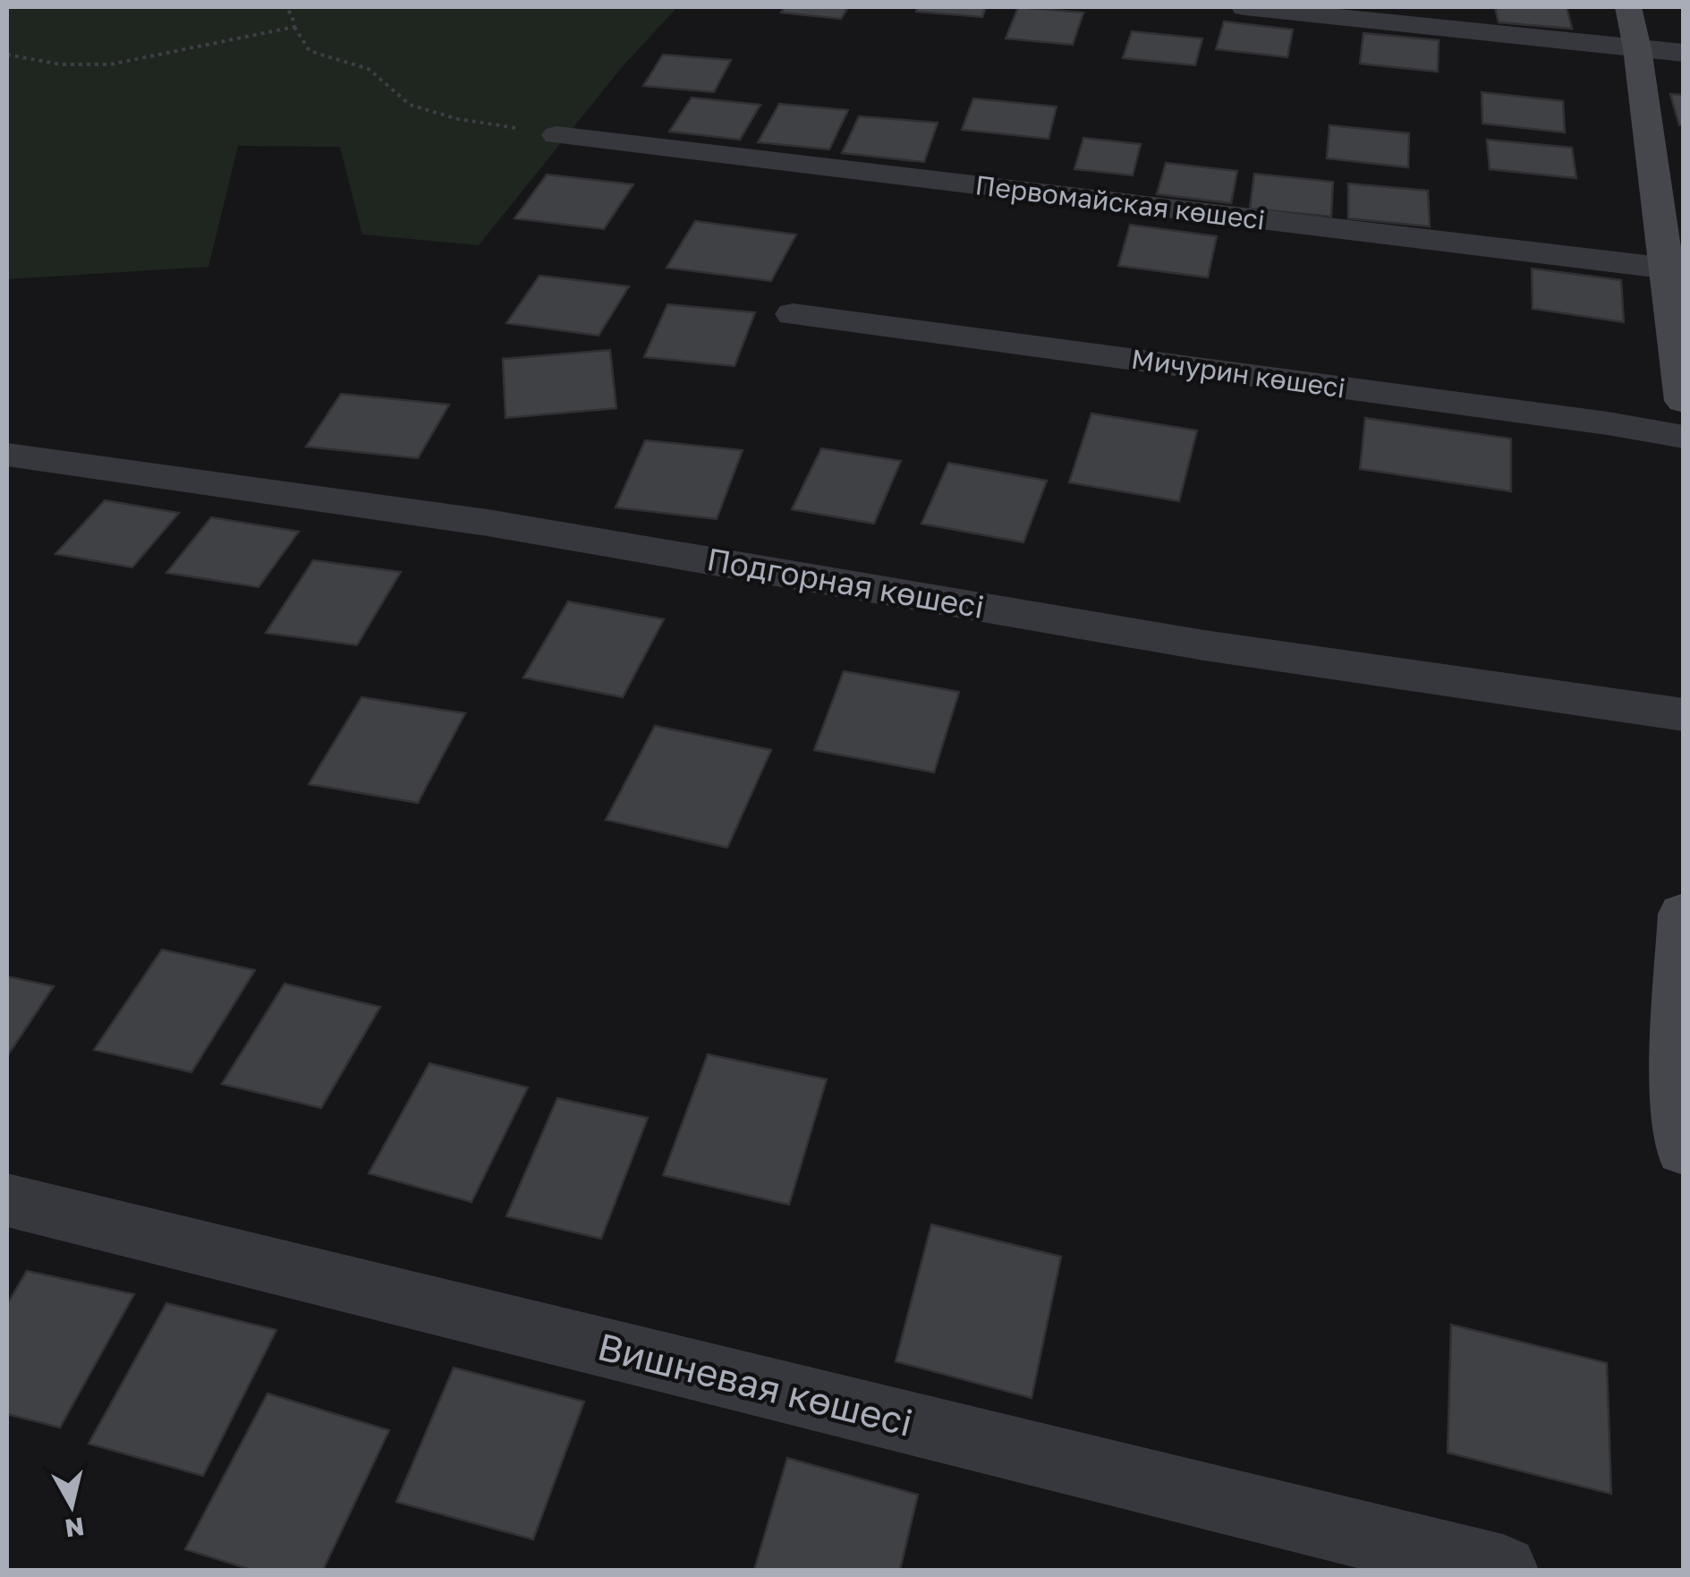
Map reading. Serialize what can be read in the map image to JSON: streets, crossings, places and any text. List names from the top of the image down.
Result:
{
  "streets": {
    "street": [
      "Первомайская көшесі",
      "Мичурин көшесі",
      "Подгорная көшесі",
      "Вишневая көшесі"
    ]
  },
  "north": "bottom"
}
